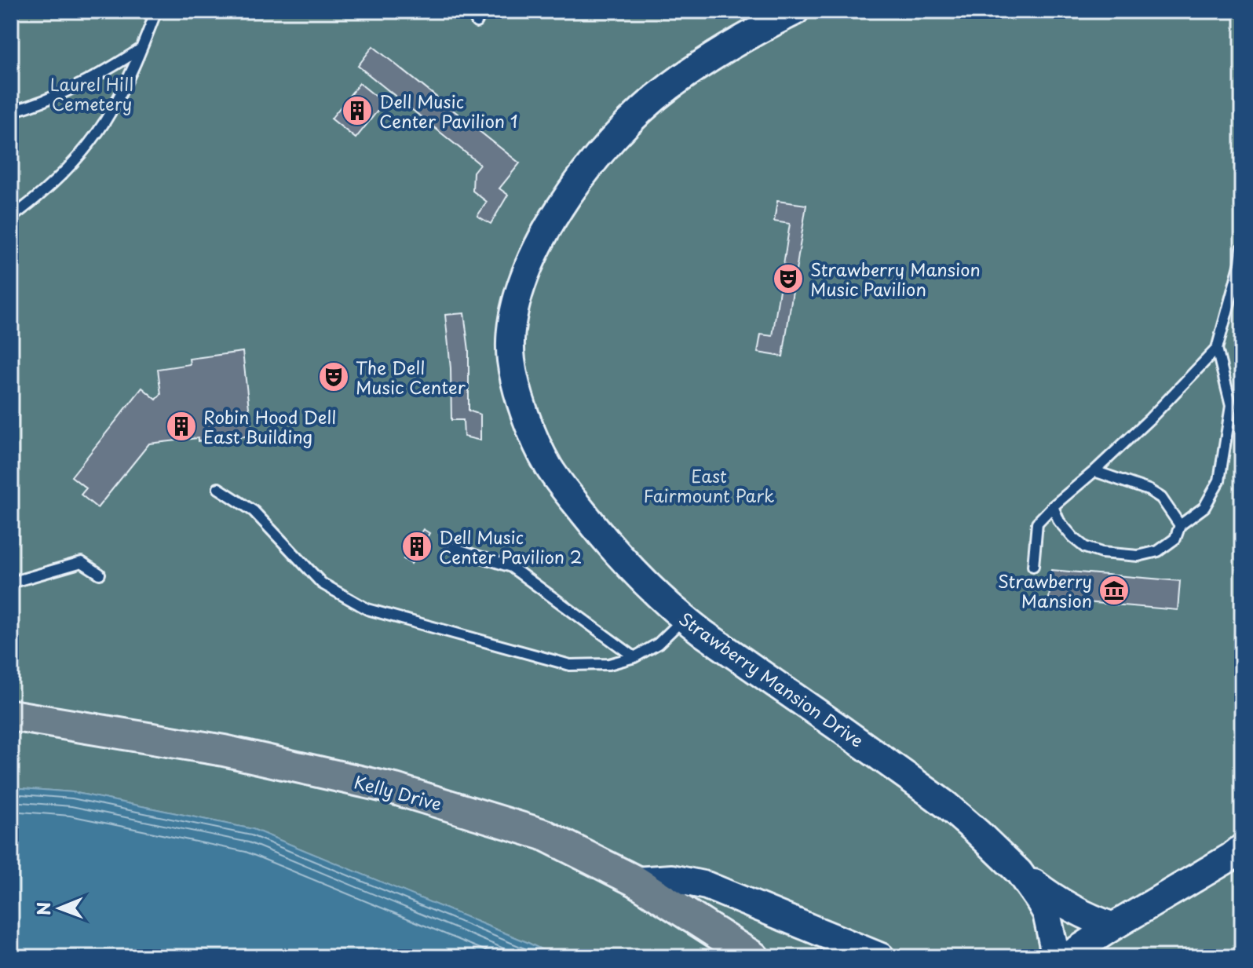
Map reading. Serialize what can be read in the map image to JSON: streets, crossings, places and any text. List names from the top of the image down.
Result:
{
  "streets": {
    "main road": ["Strawberry Mansion Drive", "Kelly Drive"]
  },
  "parks": ["Laurel Hill Cemetery", "East Fairmount Park"],
  "places": {
    "building": ["Dell Music Center Pavilion 1", "Robin Hood Dell East Building", "Dell Music Center Pavilion 2"],
    "theatre": ["Strawberry Mansion Music Pavilion", "The Dell Music Center"],
    "museum": ["Strawberry Mansion"]
  },
  "north": "left"
}
